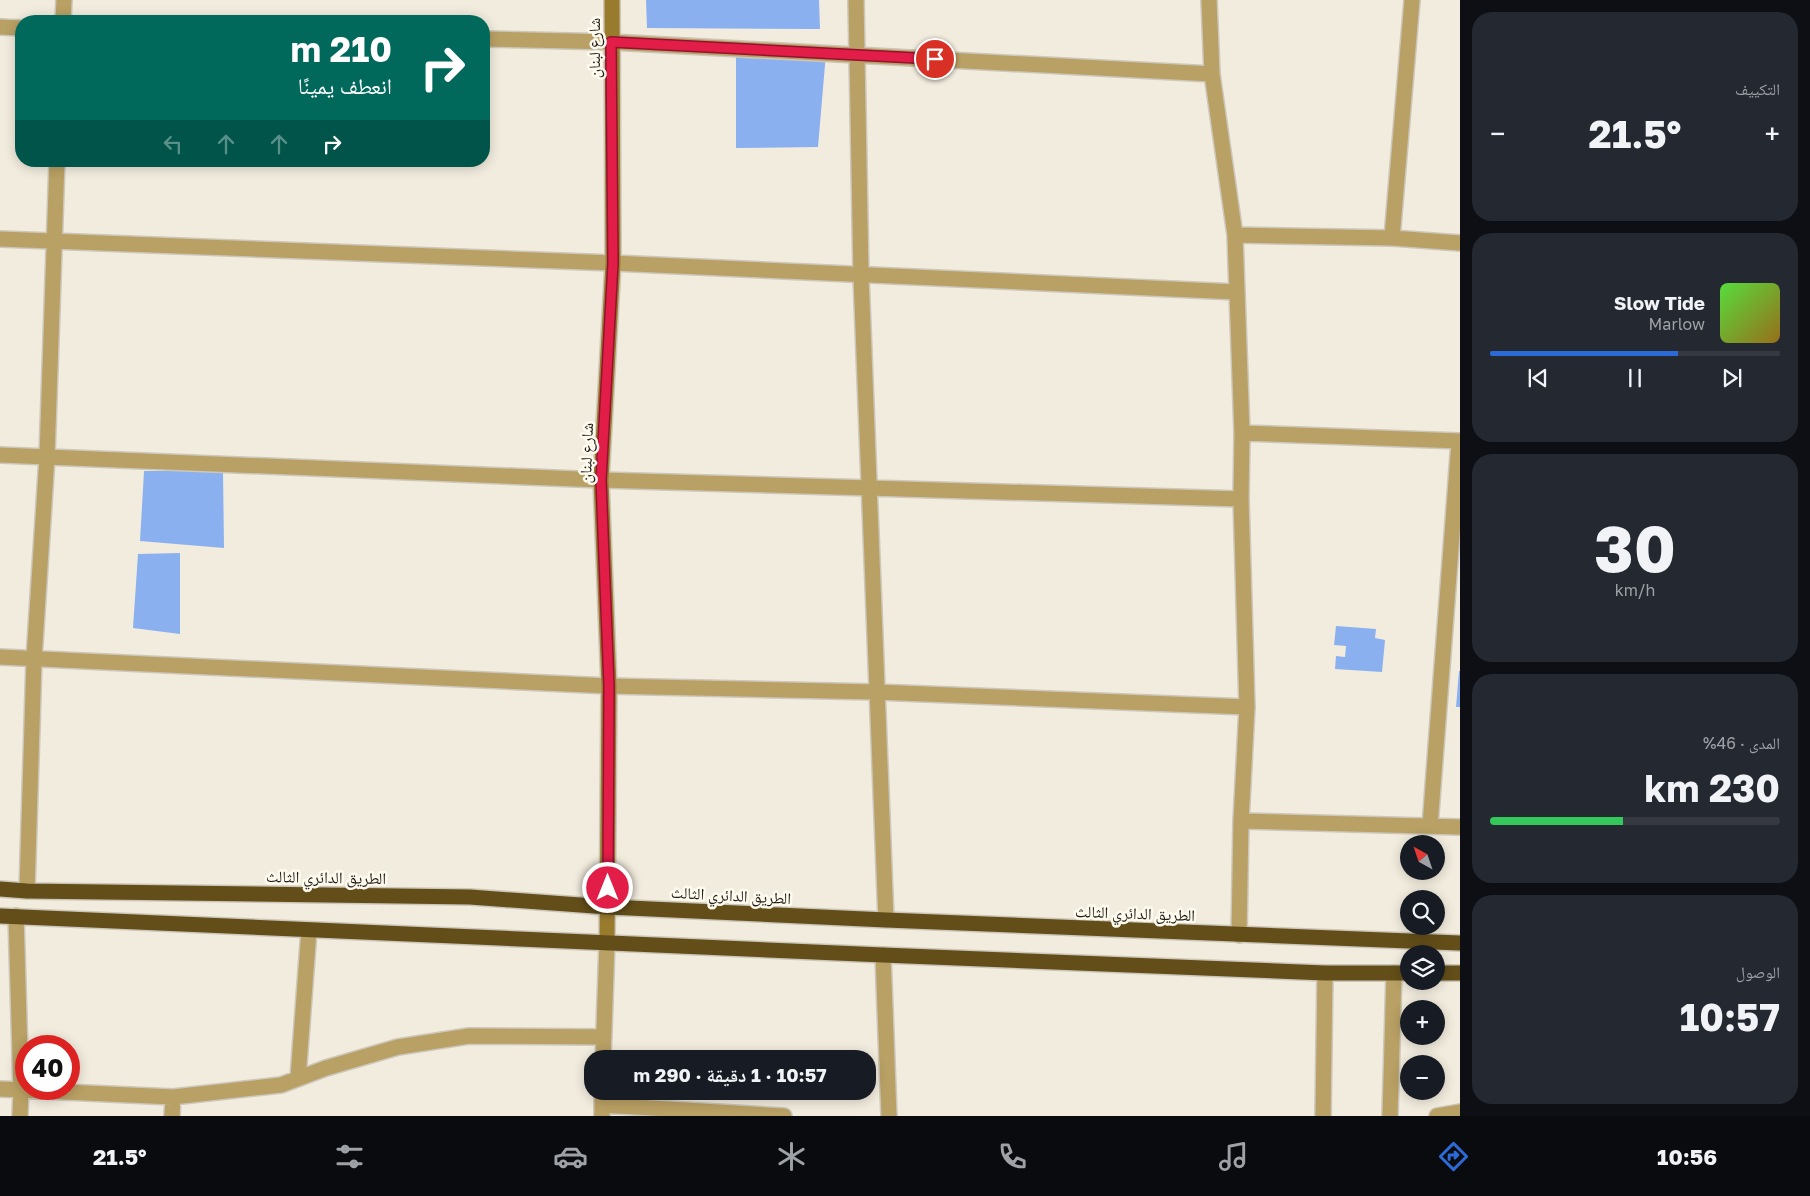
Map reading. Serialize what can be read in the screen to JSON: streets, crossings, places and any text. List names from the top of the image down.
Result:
{
  "streets": {
    "highway": ["الطريق الدائري الثالث"],
    "street": ["شارع لبنان"]
  },
  "crossings": [
    ["شارع لبنان", "الطريق الدائري الثالث"]
  ],
  "north": "top left",
  "page": {
    "tile": [
      "التكييف",
      ["30", "km/h"],
      ["المدى · 46%", "230 km"],
      ["الوصول", "10:57"]
    ],
    "turn": ["210 m", "انعطف يمينًا"],
    "heat": ["−", "21.5°", "+"],
    "song": ["Slow Tide", "Marlow"],
    "map_buttons": ["+", "−"],
    "limit": "40",
    "trip": "10:57 · 1 دقيقة · 290 m",
    "tabs": ["10:56", "21.5°"]
  }
}
